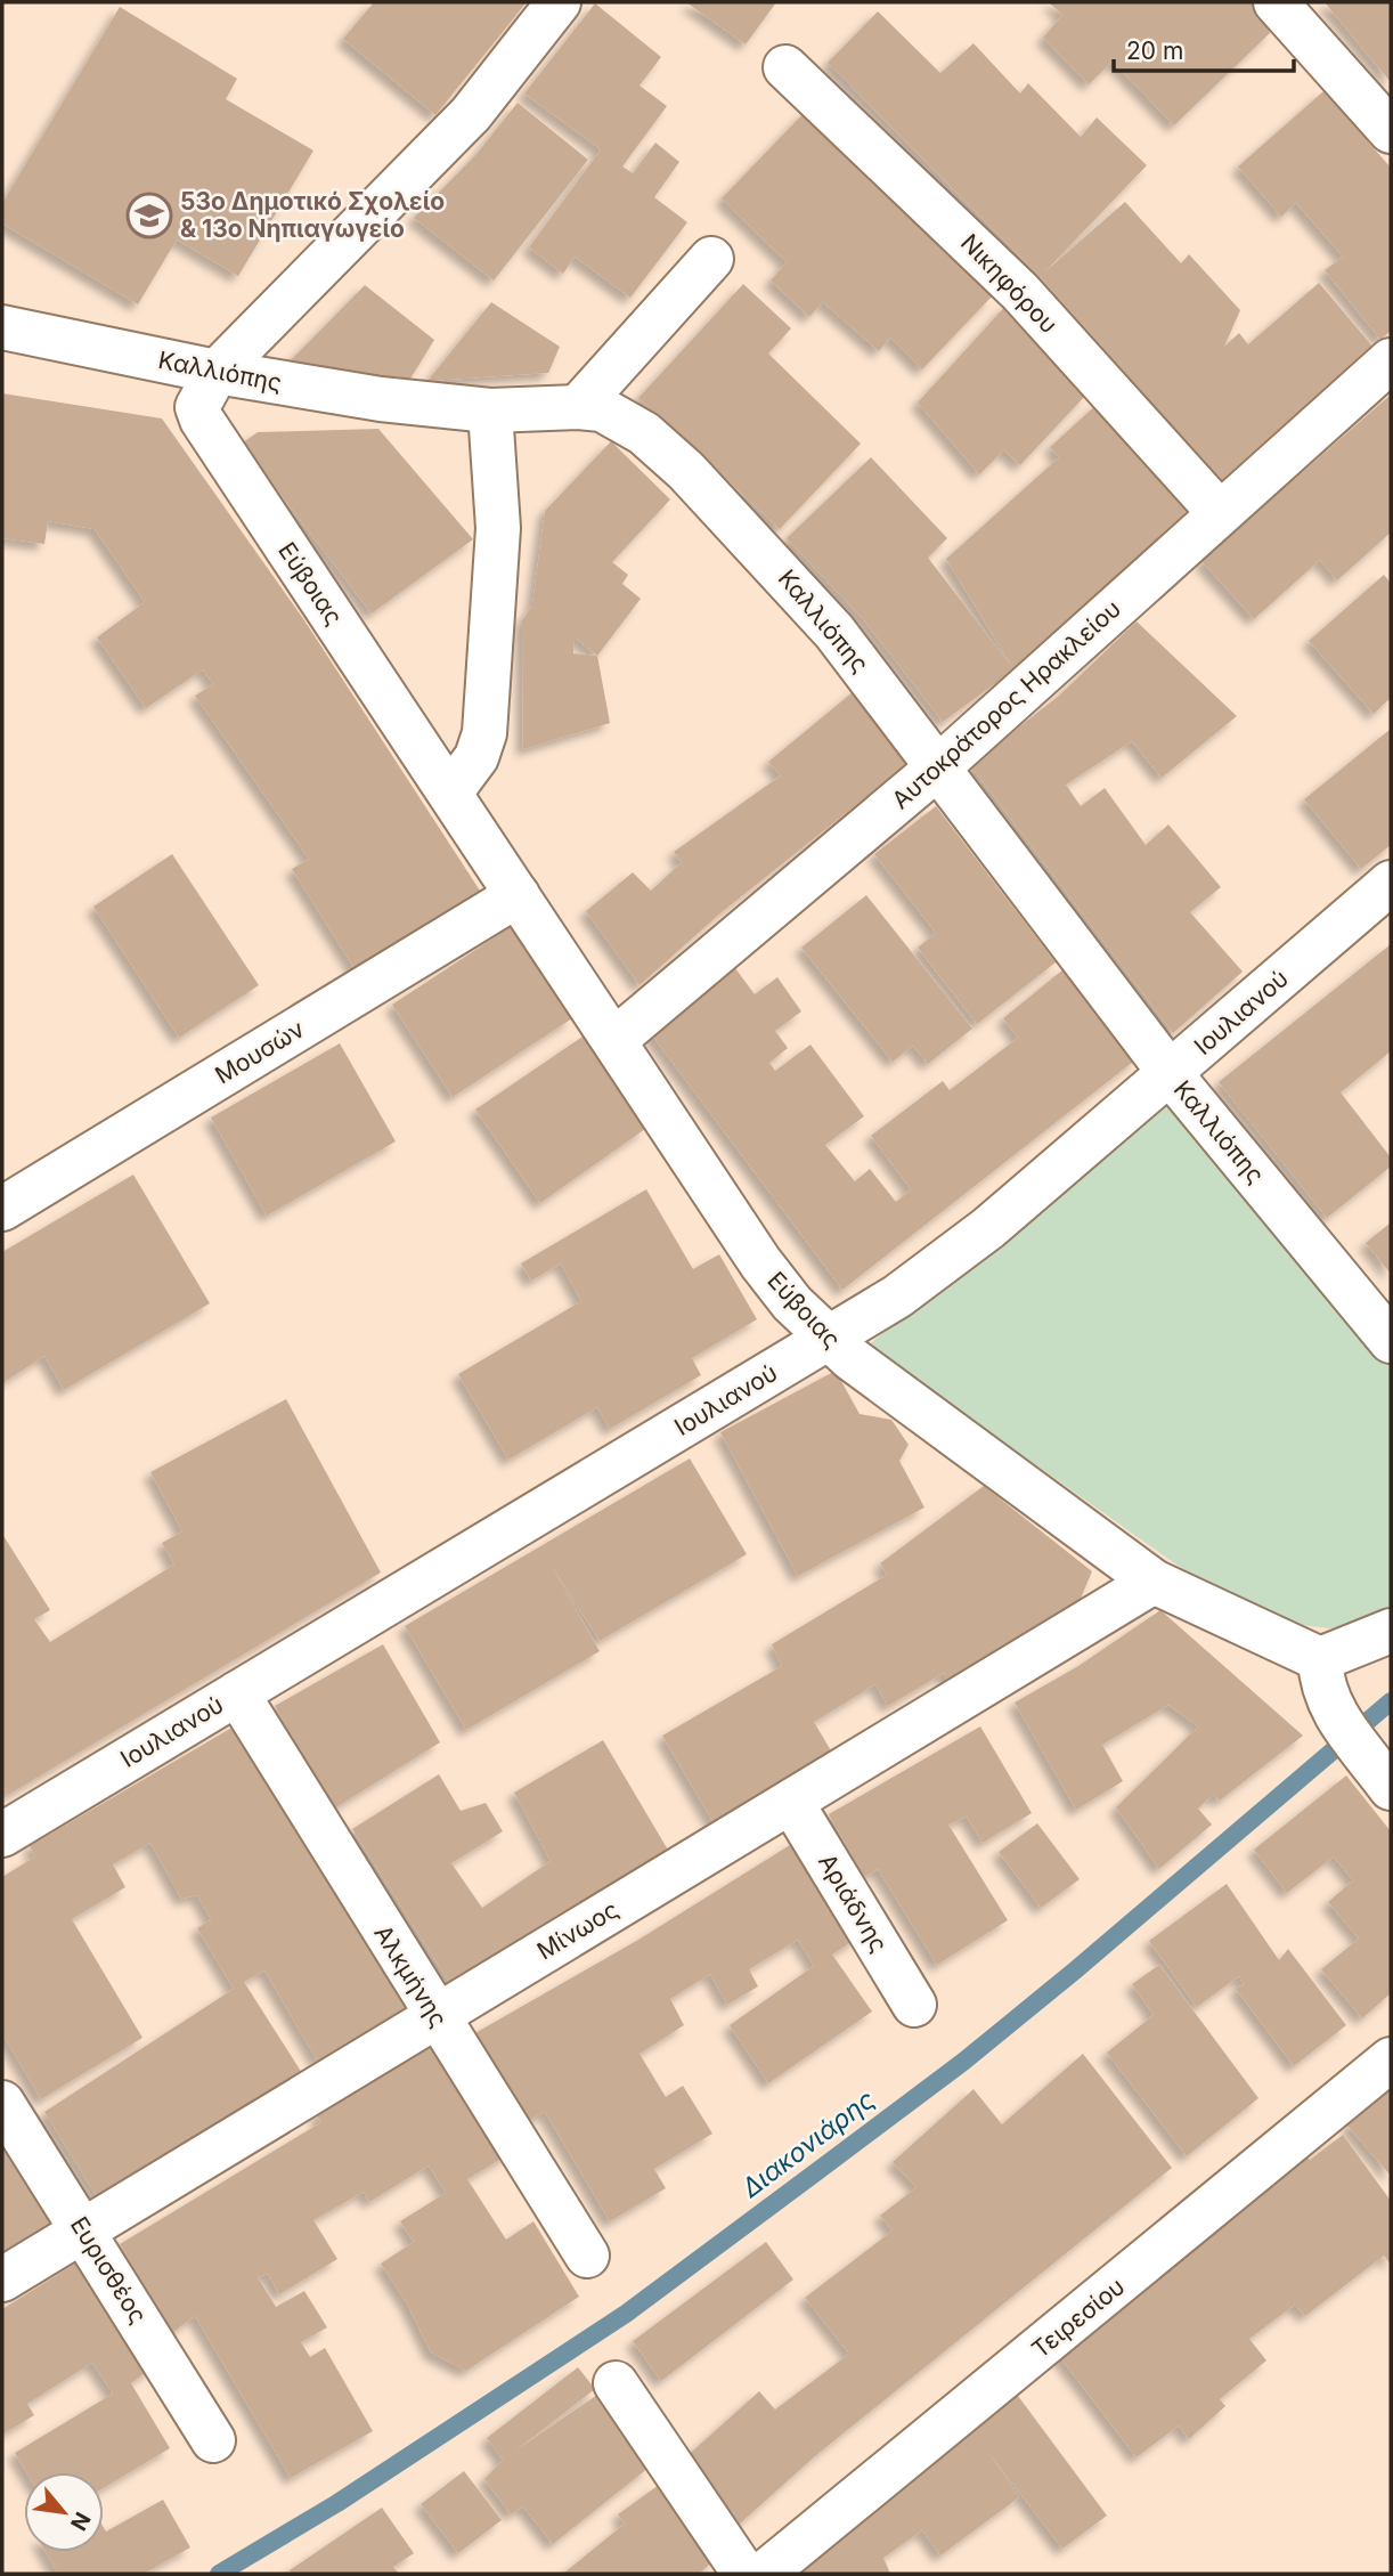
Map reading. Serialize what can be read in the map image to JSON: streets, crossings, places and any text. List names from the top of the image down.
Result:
{
  "streets": {
    "street": [
      "Νικηφόρου",
      "Καλλιόπης",
      "Εύβοιας",
      "Αυτοκράτορος Ηρακλείου",
      "Ιουλιανού",
      "Μουσών",
      "Αριάδνης",
      "Μίνωος",
      "Αλκμήνης",
      "Ευρισθέος",
      "Τειρεσίου"
    ]
  },
  "crossings": [
    ["Νικηφόρου", "Αυτοκράτορος Ηρακλείου"],
    ["Καλλιόπης", "Εύβοιας"],
    ["Καλλιόπης", "Αυτοκράτορος Ηρακλείου"],
    ["Καλλιόπης", "Ιουλιανού"],
    ["Εύβοιας", "Αυτοκράτορος Ηρακλείου"],
    ["Εύβοιας", "Ιουλιανού"],
    ["Εύβοιας", "Μουσών"],
    ["Εύβοιας", "Μίνωος"],
    ["Ιουλιανού", "Αλκμήνης"],
    ["Αριάδνης", "Μίνωος"],
    ["Μίνωος", "Αλκμήνης"],
    ["Μίνωος", "Ευρισθέος"]
  ],
  "water": ["Διακονιάρης"],
  "places": {
    "school or university": ["53ο Δημοτικό Σχολείο & 13ο Νηπιαγωγείο"]
  },
  "scale_bar": "20 m",
  "north": "bottom right"
}
